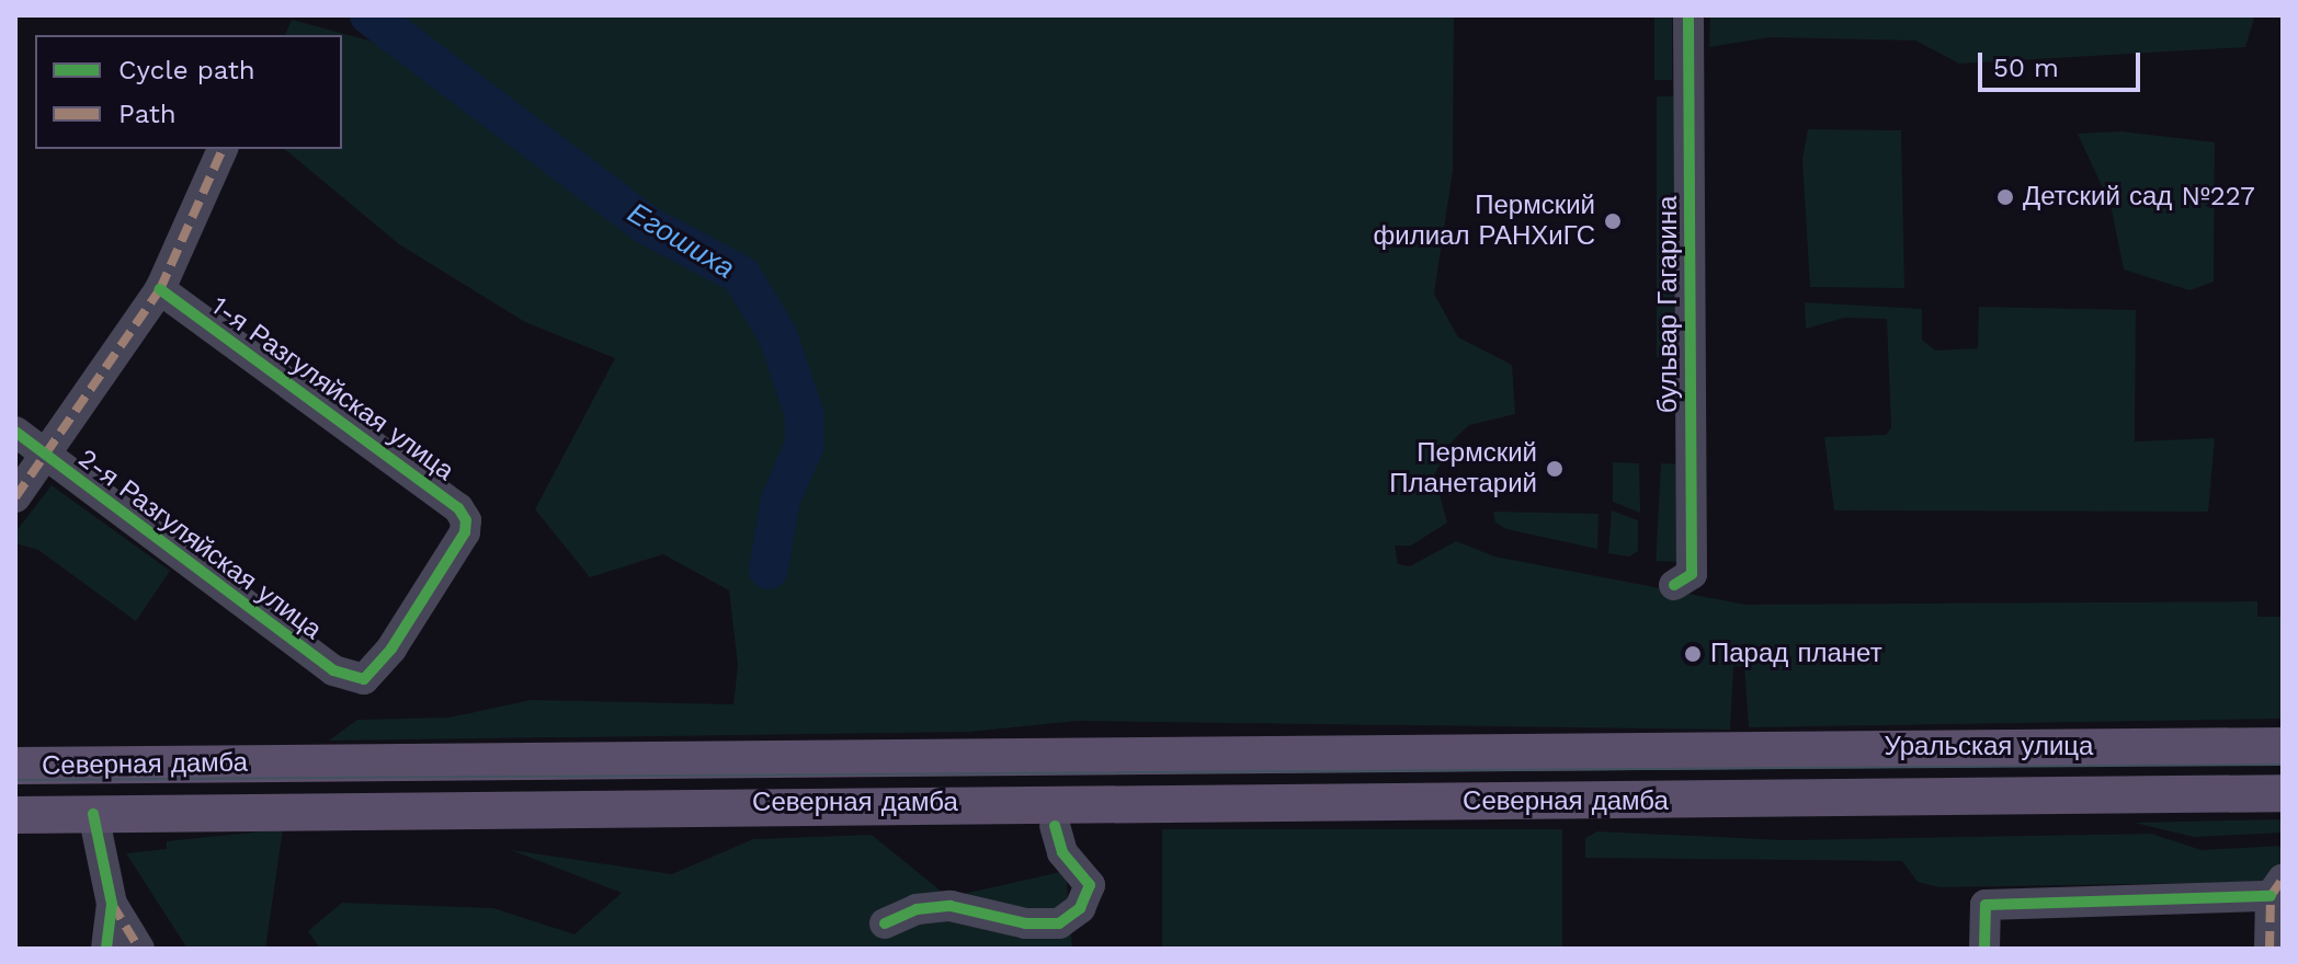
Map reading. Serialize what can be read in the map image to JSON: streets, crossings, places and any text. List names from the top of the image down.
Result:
{
  "streets": {
    "main road": ["Уральская улица", "Северная дамба"],
    "street": ["бульвар Гагарина", "1-я Разгуляйская улица", "2-я Разгуляйская улица"]
  },
  "crossings": [
    ["1-я Разгуляйская улица", "2-я Разгуляйская улица"],
    ["Уральская улица", "Северная дамба"]
  ],
  "water": ["Егошиха"],
  "places": [
    "Детский сад №227",
    "Пермский филиал РАНХиГС",
    "Пермский Планетарий",
    "Парад планет"
  ],
  "legend": ["Cycle path", "Path"],
  "scale_bar": "50 m"
}
